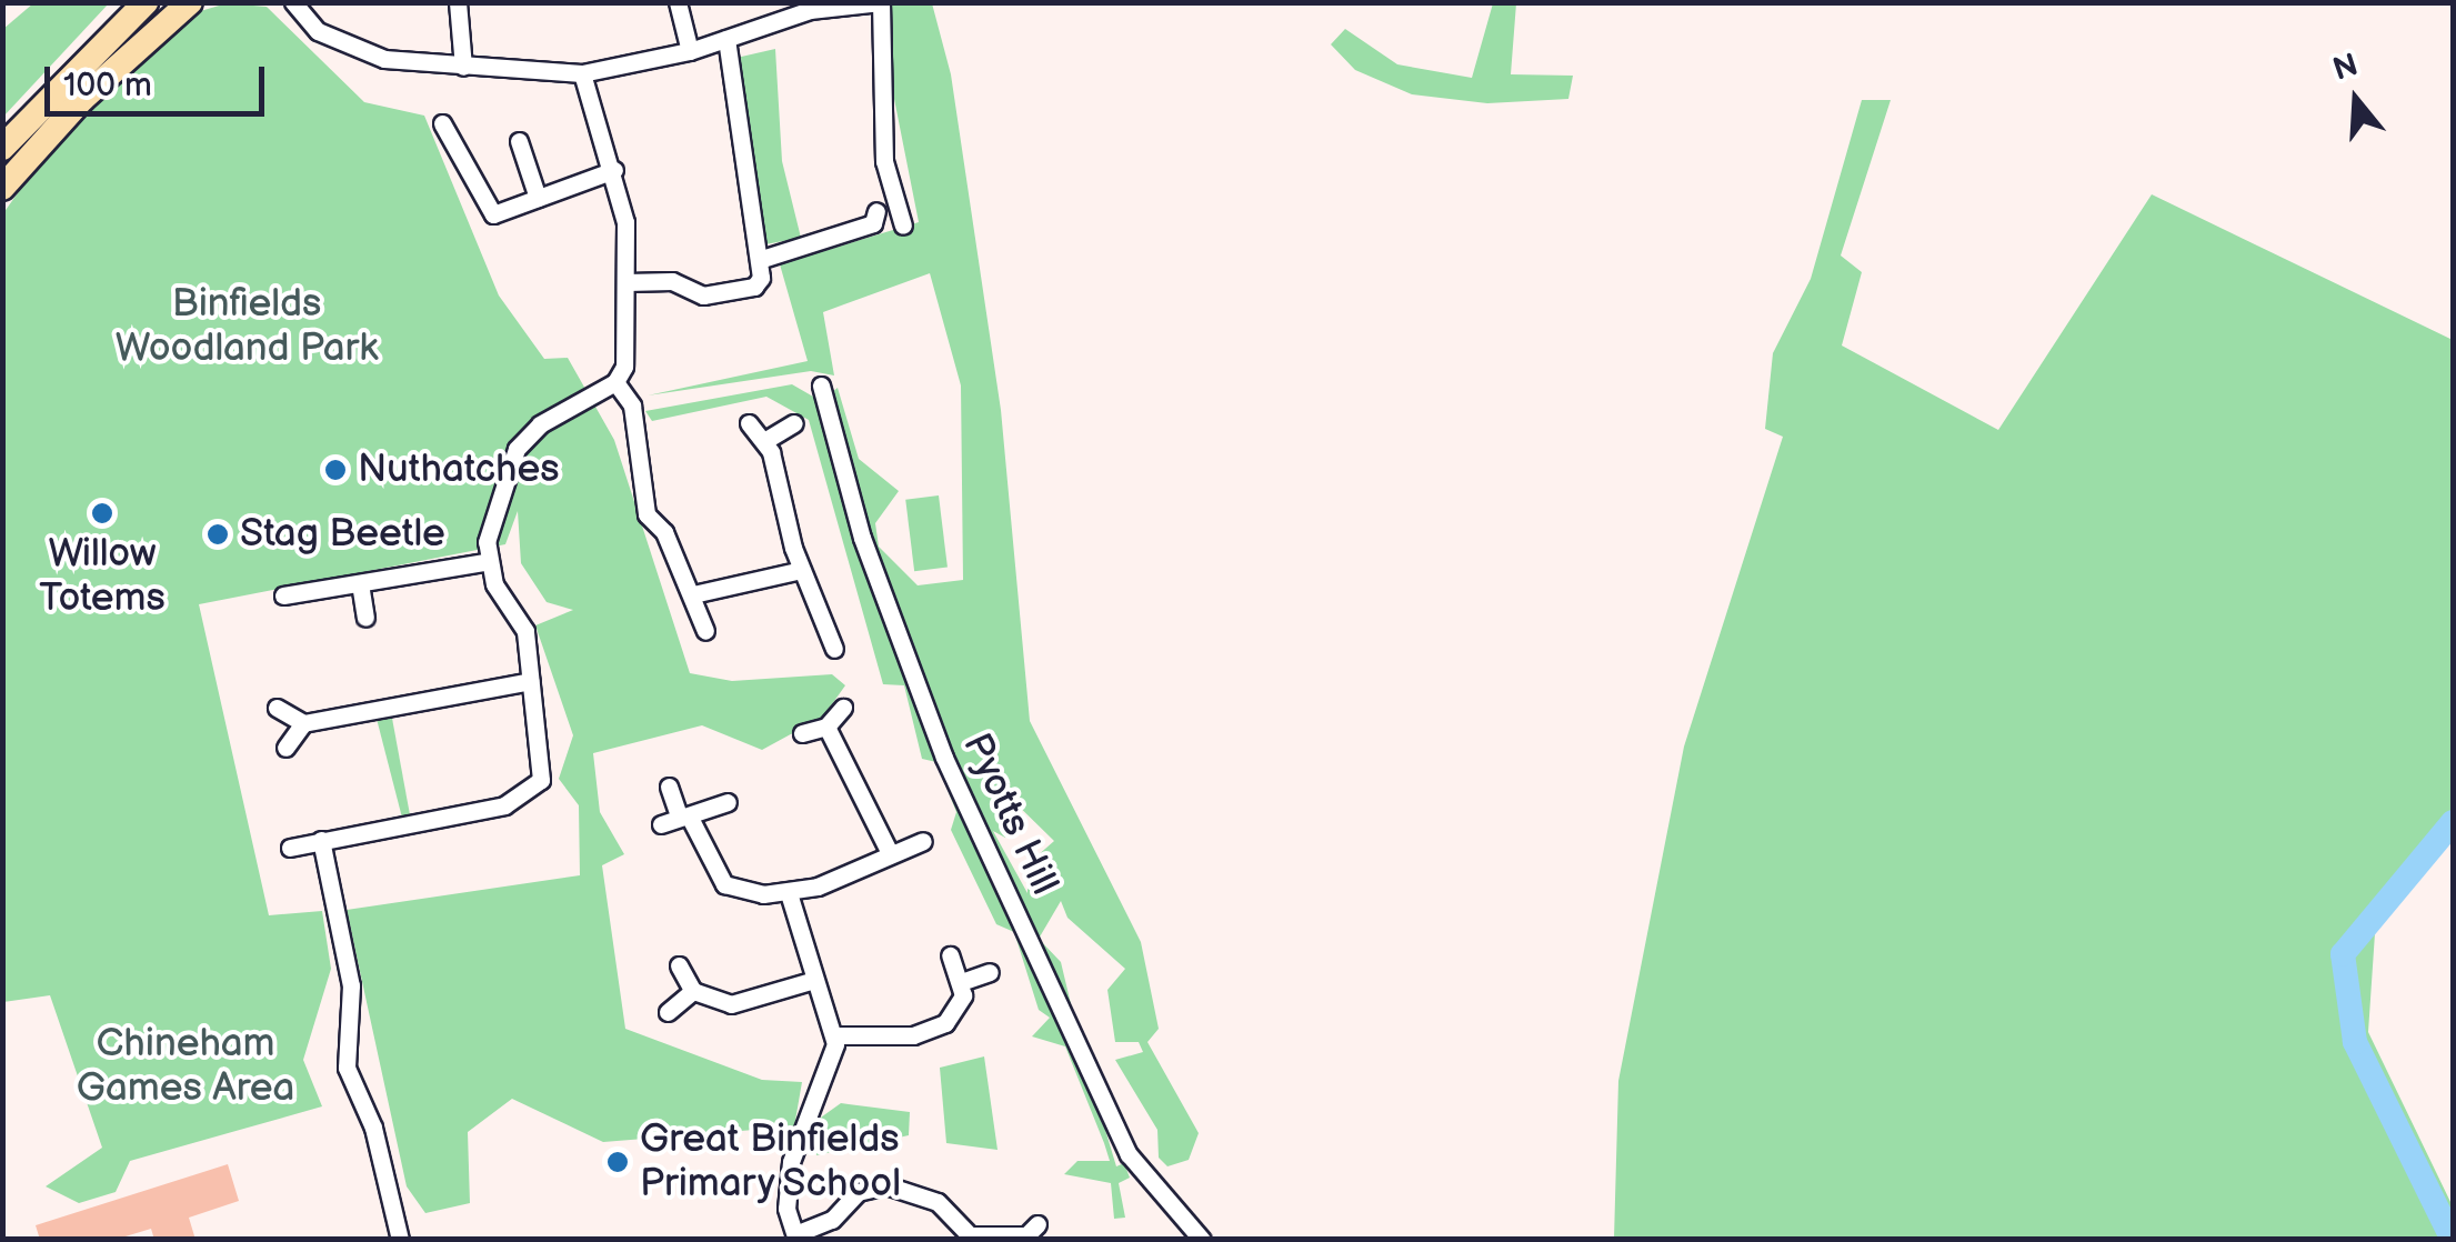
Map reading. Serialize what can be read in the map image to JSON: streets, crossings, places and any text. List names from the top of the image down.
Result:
{
  "streets": {
    "street": ["Pyotts Hill"]
  },
  "parks": ["Binfields Woodland Park", "Chineham Games Area"],
  "places": [
    "Nuthatches",
    "Willow Totems",
    "Stag Beetle",
    "Great Binfields Primary School"
  ],
  "scale_bar": "100 m",
  "north": "top"
}
